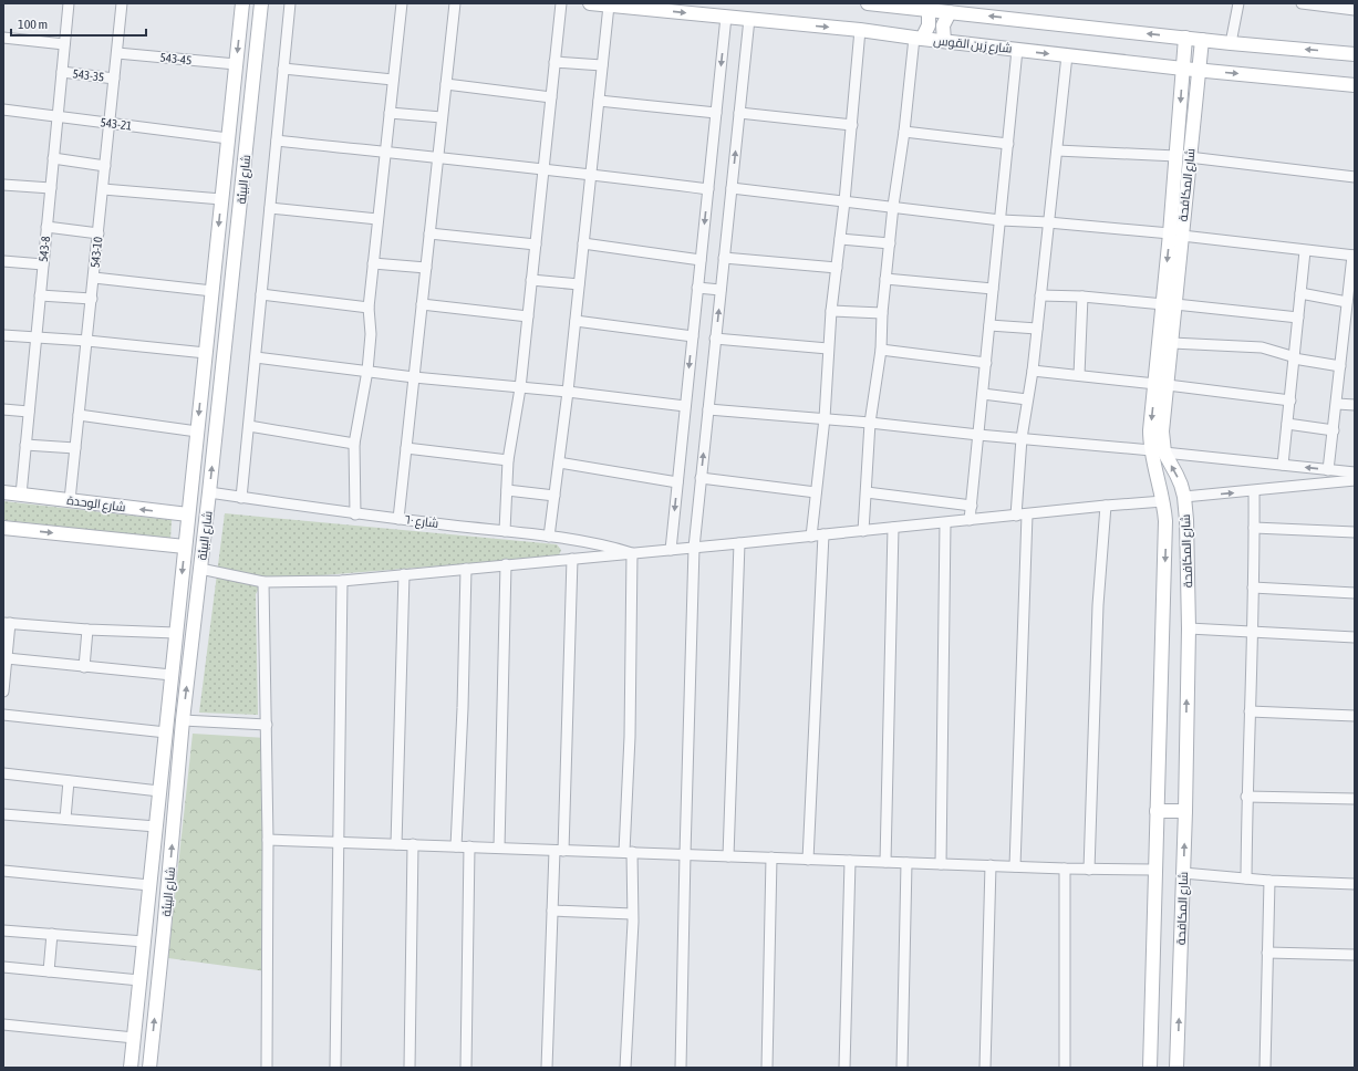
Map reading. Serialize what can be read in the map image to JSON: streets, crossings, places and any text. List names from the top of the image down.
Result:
{
  "streets": {
    "street": [
      "شارع زين القوس",
      "543-45",
      "543-35",
      "543-21",
      "شارع البيئة",
      "شارع المكافحة",
      "543-8",
      "543-10",
      "شارع الوحدة",
      "شارع ٦٠"
    ]
  },
  "crossings": [
    ["شارع زين القوس", "شارع المكافحة"],
    ["543-45", "شارع البيئة"],
    ["543-45", "543-10"],
    ["543-35", "543-8"],
    ["543-35", "543-10"],
    ["543-21", "شارع البيئة"],
    ["543-21", "543-8"],
    ["543-21", "543-10"],
    ["شارع البيئة", "شارع الوحدة"],
    ["شارع البيئة", "شارع ٦٠"],
    ["543-8", "شارع الوحدة"],
    ["543-10", "شارع الوحدة"]
  ],
  "scale_bar": "100 m"
}
